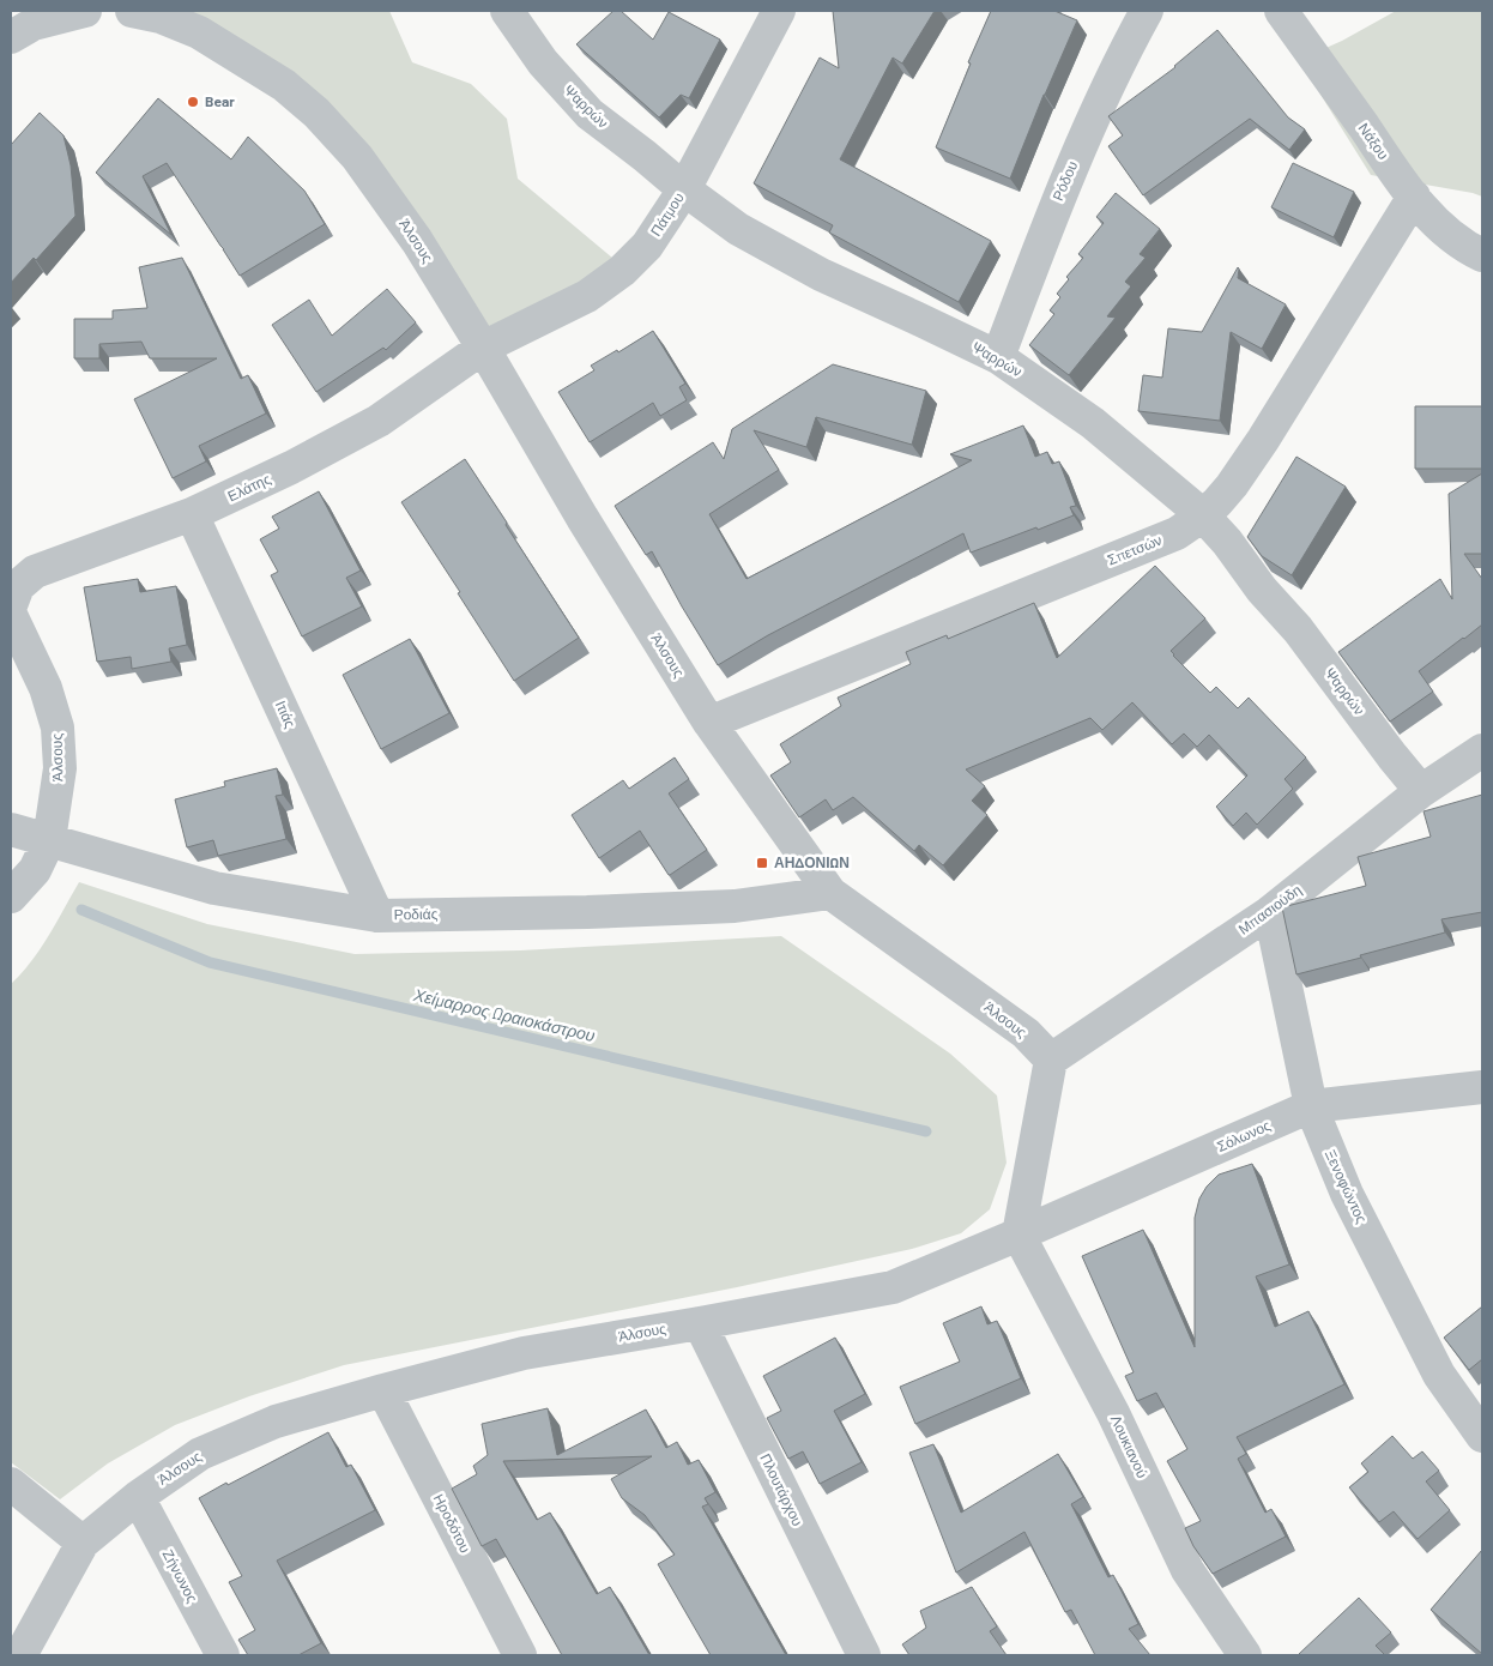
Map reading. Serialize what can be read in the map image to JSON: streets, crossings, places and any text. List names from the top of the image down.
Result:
{
  "streets": {
    "street": [
      "Ψαρρών",
      "Νάξου",
      "Ρόδου",
      "Πάτμου",
      "Άλσους",
      "Ελάτης",
      "Σπετσών",
      "Ιτιάς",
      "Μπασιούδη",
      "Ροδιάς",
      "Σόλωνος",
      "Ξενοφώντος",
      "Λουκιανού",
      "Πλουτάρχου",
      "Ηροδότου",
      "Ζήνωνος"
    ]
  },
  "crossings": [
    ["Ψαρρών", "Ρόδου"],
    ["Ψαρρών", "Πάτμου"],
    ["Ψαρρών", "Σπετσών"],
    ["Ψαρρών", "Μπασιούδη"],
    ["Νάξου", "Σπετσών"],
    ["Πάτμου", "Άλσους"],
    ["Πάτμου", "Ελάτης"],
    ["Άλσους", "Ελάτης"],
    ["Άλσους", "Σπετσών"],
    ["Άλσους", "Μπασιούδη"],
    ["Άλσους", "Ροδιάς"],
    ["Άλσους", "Σόλωνος"],
    ["Άλσους", "Λουκιανού"],
    ["Άλσους", "Πλουτάρχου"],
    ["Άλσους", "Ηροδότου"],
    ["Άλσους", "Ζήνωνος"],
    ["Ελάτης", "Ιτιάς"],
    ["Ιτιάς", "Ροδιάς"],
    ["Μπασιούδη", "Ξενοφώντος"],
    ["Σόλωνος", "Ξενοφώντος"],
    ["Σόλωνος", "Λουκιανού"]
  ],
  "water": ["Χείμαρρος Ωραιοκάστρου"],
  "places": {
    "other": ["Bear"],
    "transit": ["ΑΗΔΟΝΙΩΝ"]
  }
}
